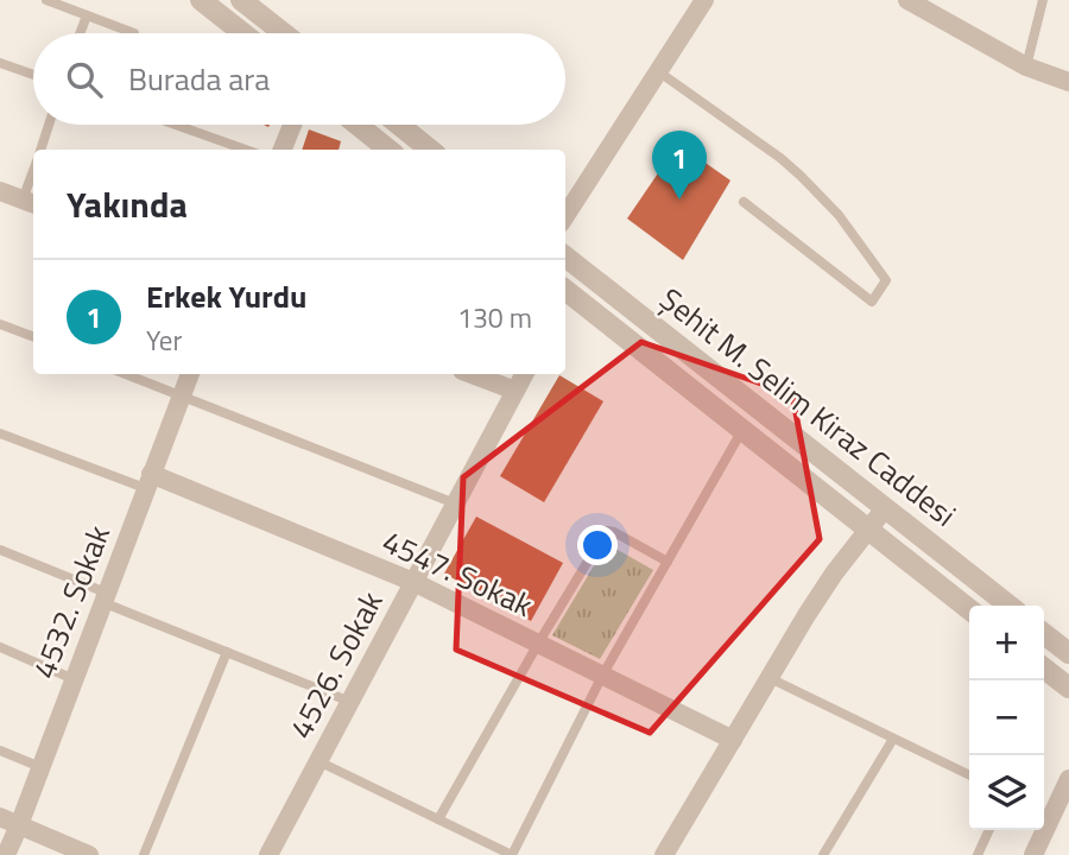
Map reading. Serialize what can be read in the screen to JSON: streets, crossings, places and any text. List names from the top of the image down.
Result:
{
  "streets": {
    "street": [
      "Şehit M. Selim Kiraz Caddesi",
      "4547. Sokak",
      "4532. Sokak",
      "4526. Sokak"
    ]
  },
  "crossings": [
    ["4547. Sokak", "4532. Sokak"],
    ["4547. Sokak", "4526. Sokak"]
  ],
  "page": {
    "search": "Burada ara",
    "pins": "1",
    "heading": "Yakında",
    "list": [
      {
        "mark": "1",
        "name": "Erkek Yurdu",
        "note": "Yer",
        "value": "130 m"
      }
    ],
    "map_buttons": ["+", "−"]
  }
}
